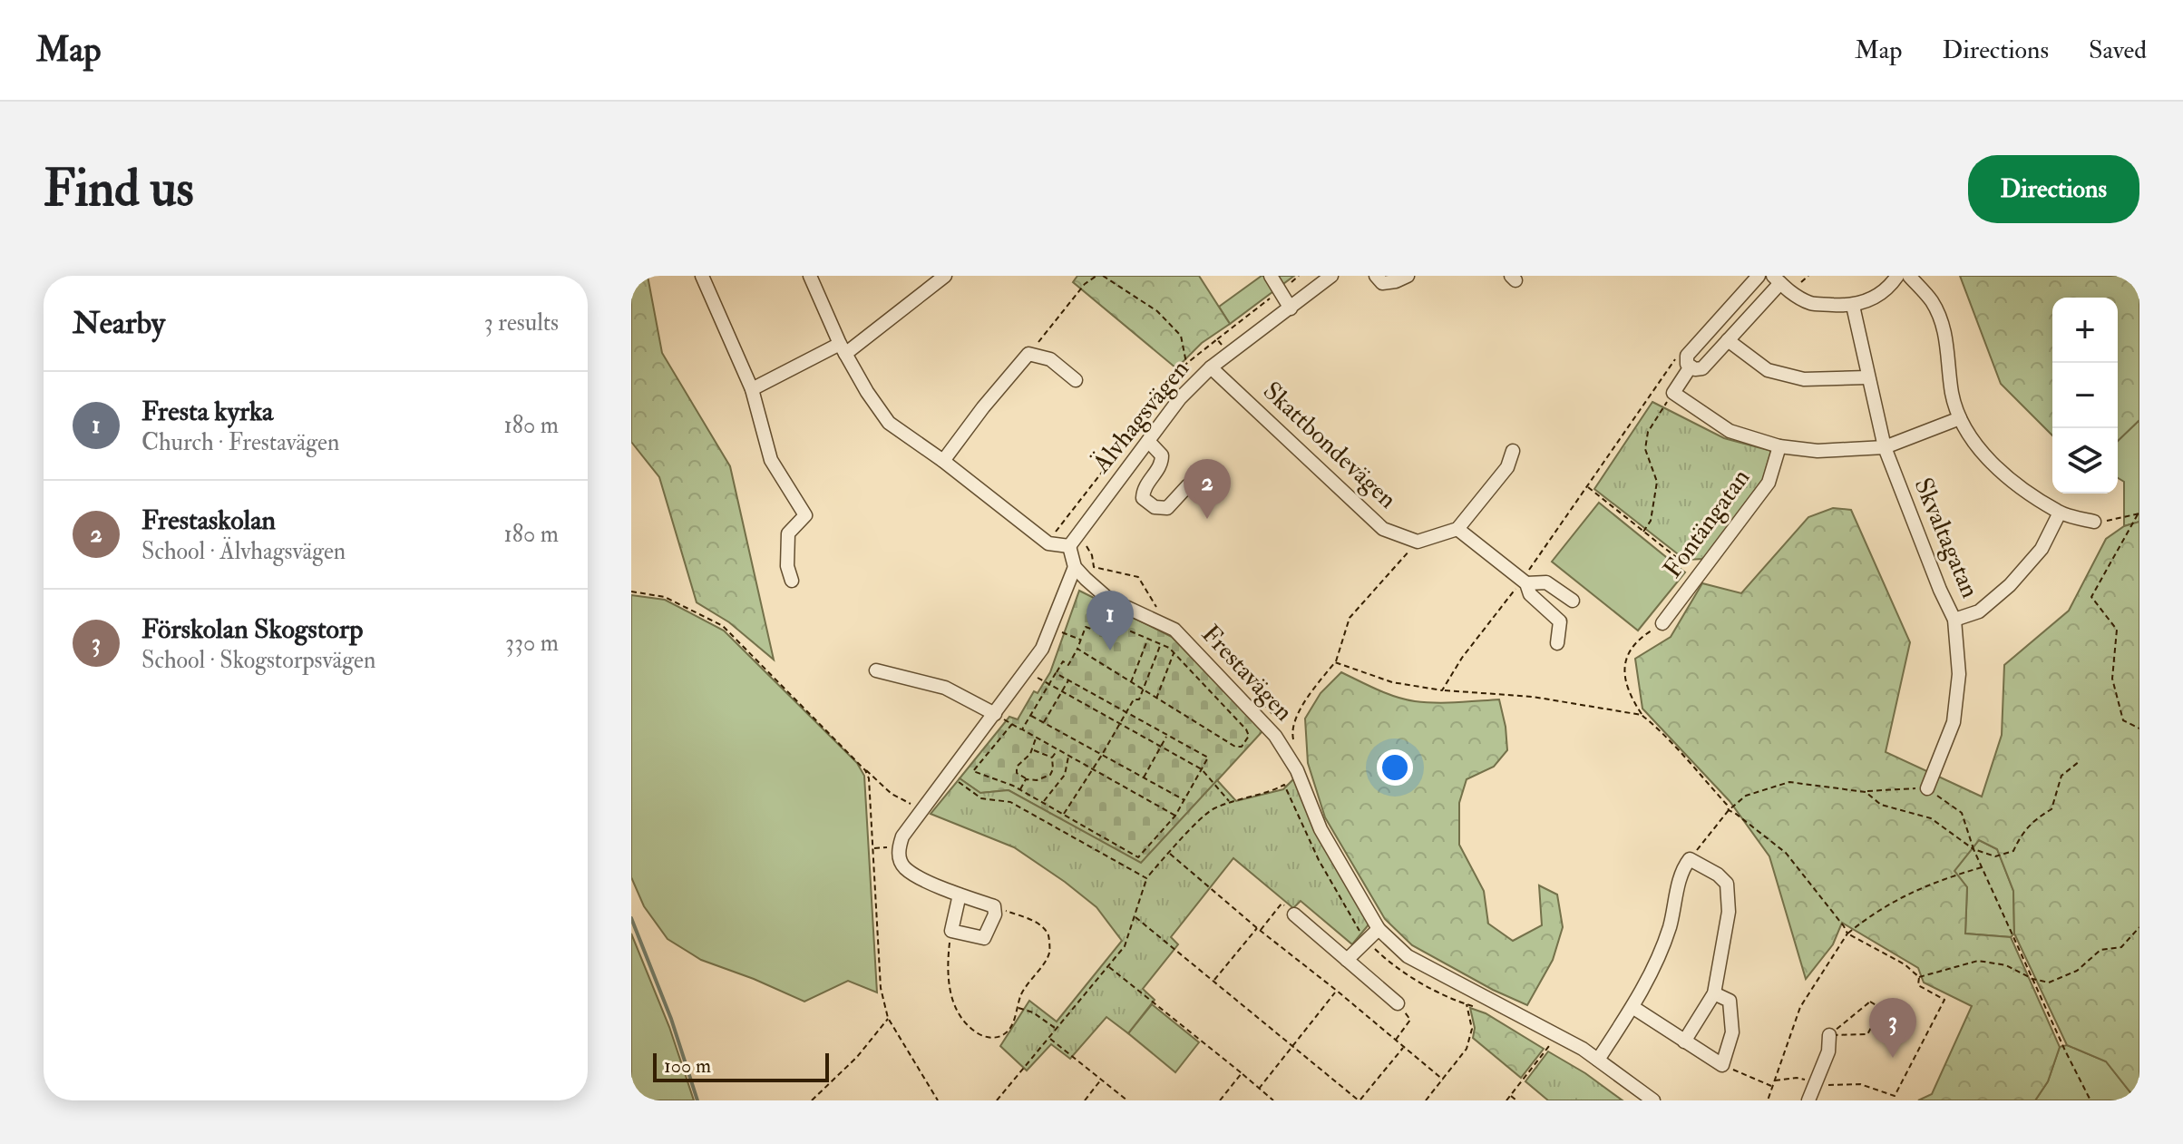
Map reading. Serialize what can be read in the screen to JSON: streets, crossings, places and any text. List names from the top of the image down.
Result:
{
  "streets": {
    "street": [
      "Älvhagsvägen",
      "Skattbondevägen",
      "Fontängatan",
      "Skvaltagatan",
      "Frestavägen"
    ]
  },
  "crossings": [
    ["Älvhagsvägen", "Skattbondevägen"]
  ],
  "scale_bar": "100 m",
  "page": {
    "header": "Map",
    "nav": ["Map", "Directions", "Saved"],
    "buttons": "Directions",
    "title": "Find us",
    "heading": ["Nearby", "3 results"],
    "map_buttons": ["+", "−"],
    "list": [
      {
        "mark": "1",
        "name": "Fresta kyrka",
        "note": "Church · Frestavägen",
        "value": "180 m"
      },
      {
        "mark": "2",
        "name": "Frestaskolan",
        "note": "School · Älvhagsvägen",
        "value": "180 m"
      },
      {
        "mark": "3",
        "name": "Förskolan Skogstorp",
        "note": "School · Skogstorpsvägen",
        "value": "330 m"
      }
    ],
    "pins": ["2", "1", "3"],
    "scale": "100 m"
  }
}
